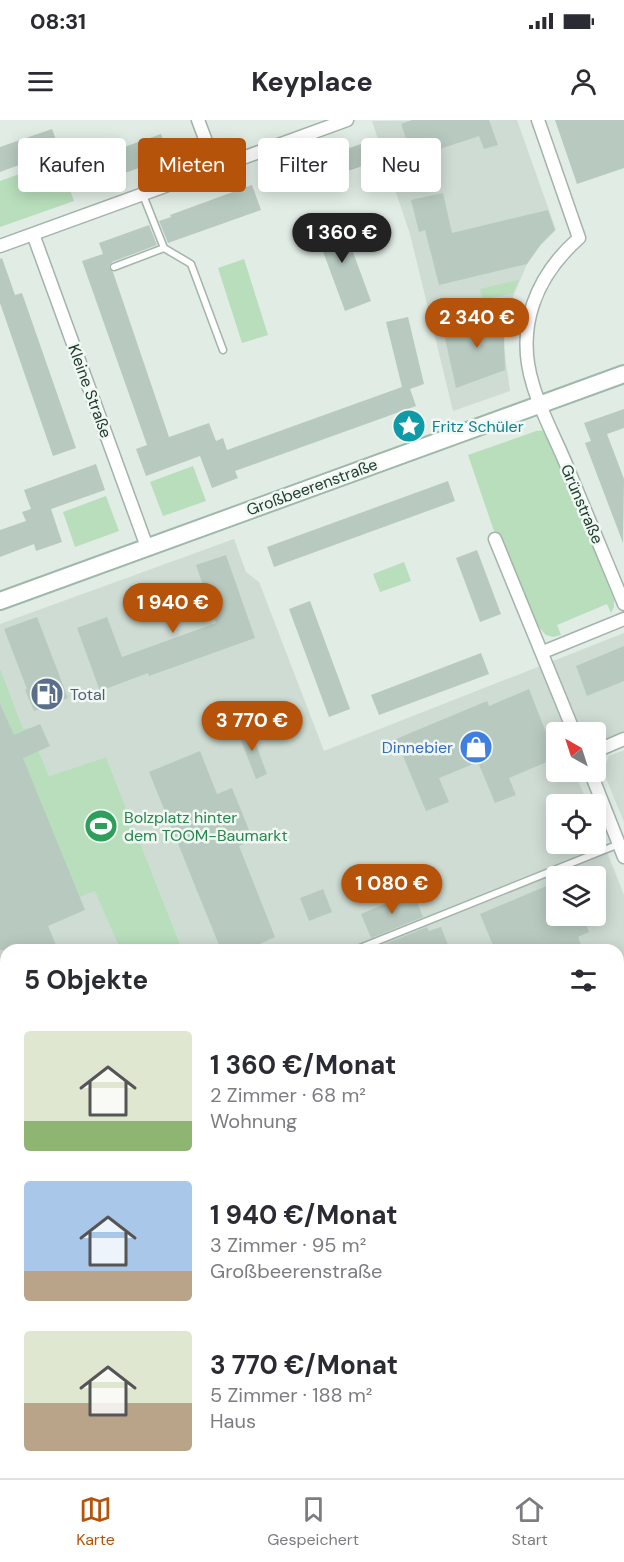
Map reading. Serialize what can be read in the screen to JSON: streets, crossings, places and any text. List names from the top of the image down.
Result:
{
  "streets": {
    "street": ["Kleine Straße", "Großbeerenstraße", "Grünstraße"]
  },
  "crossings": [
    ["Kleine Straße", "Großbeerenstraße"],
    ["Großbeerenstraße", "Grünstraße"]
  ],
  "places": {
    "place": ["Fritz Schüler"],
    "fuel station": ["Total"],
    "shop": ["Dinnebier"],
    "sports": ["Bolzplatz hinter dem TOOM-Baumarkt"]
  },
  "north": "top left",
  "page": {
    "status": "08:31",
    "header": "Keyplace",
    "chip": [
      "Kaufen",
      "Mieten",
      "Filter",
      "Neu"
    ],
    "price": [
      "1 360 €",
      "2 340 €",
      "1 940 €",
      "3 770 €",
      "1 080 €"
    ],
    "heading": "5 Objekte",
    "list": [
      {
        "name": "1 360 €/Monat",
        "note": "2 Zimmer · 68 m² · Wohnung"
      },
      {
        "name": "1 940 €/Monat",
        "note": "3 Zimmer · 95 m² · Großbeerenstraße"
      },
      {
        "name": "3 770 €/Monat",
        "note": "5 Zimmer · 188 m² · Haus"
      }
    ],
    "tabs": ["Karte", "Gespeichert", "Start"]
  }
}
